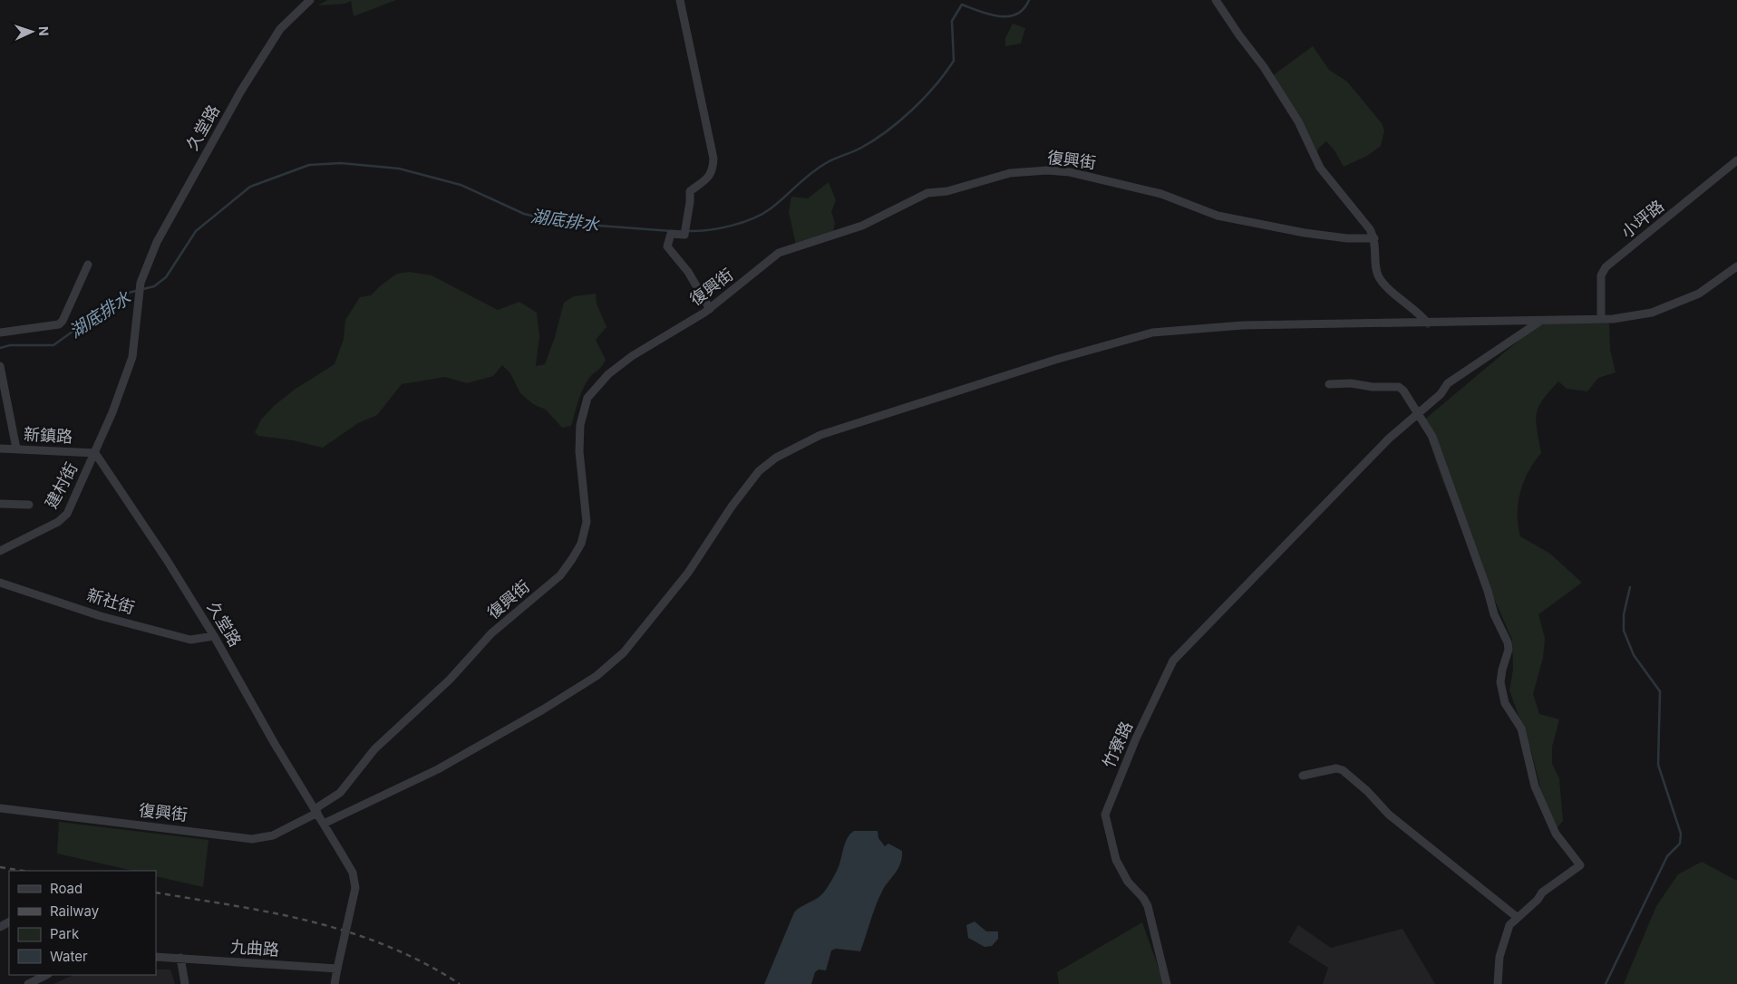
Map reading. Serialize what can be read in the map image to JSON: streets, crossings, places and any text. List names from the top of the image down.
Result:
{
  "streets": {
    "street": [
      "久堂路",
      "復興街",
      "小坪路",
      "新鎮路",
      "建村街",
      "新社街",
      "竹寮路",
      "九曲路"
    ]
  },
  "crossings": [
    ["久堂路", "復興街"],
    ["久堂路", "新鎮路"],
    ["久堂路", "建村街"],
    ["久堂路", "新社街"],
    ["久堂路", "九曲路"],
    ["新鎮路", "建村街"]
  ],
  "water": ["湖底排水"],
  "legend": [
    "Road",
    "Railway",
    "Park",
    "Water"
  ],
  "north": "right"
}
